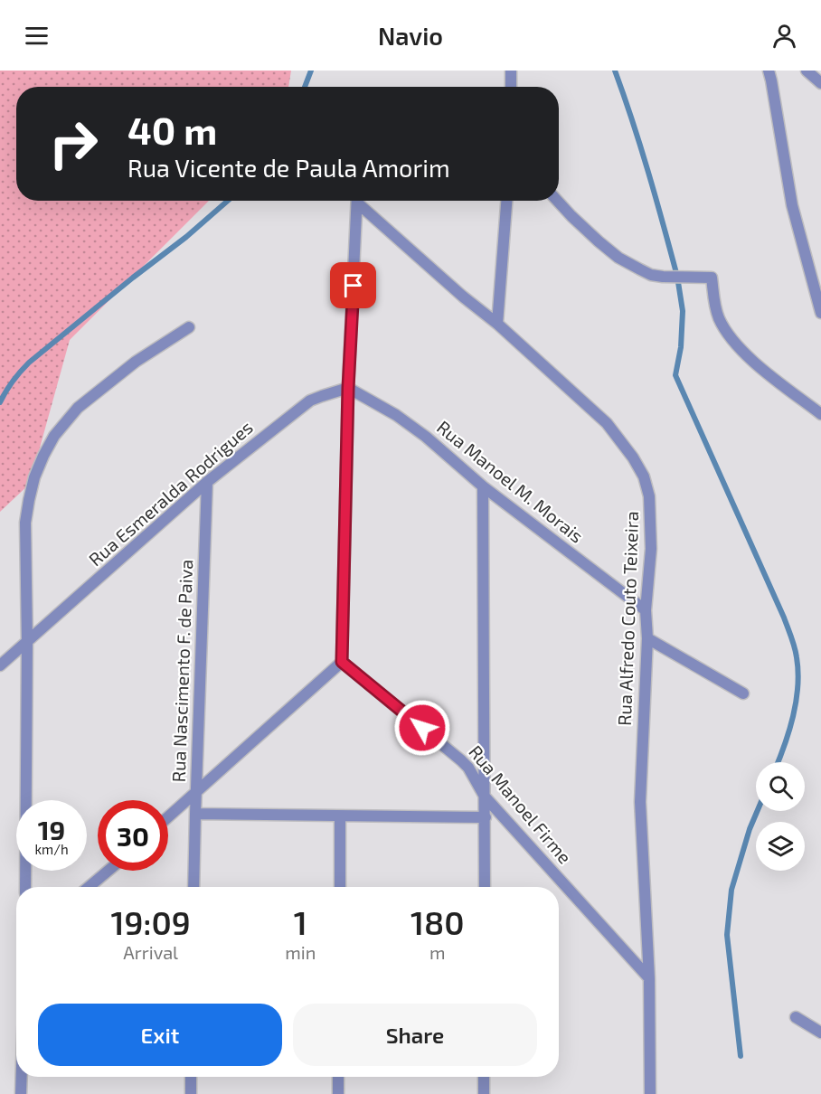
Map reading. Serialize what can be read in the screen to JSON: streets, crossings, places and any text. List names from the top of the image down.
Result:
{
  "streets": {
    "street": [
      "Rua Manoel M. Morais",
      "Rua Esmeralda Rodrigues",
      "Rua Alfredo Couto Teixeira",
      "Rua Nascimento F. de Paiva",
      "Rua Manoel Firme"
    ]
  },
  "crossings": [
    ["Rua Manoel M. Morais", "Rua Esmeralda Rodrigues"],
    ["Rua Manoel M. Morais", "Rua Alfredo Couto Teixeira"],
    ["Rua Esmeralda Rodrigues", "Rua Nascimento F. de Paiva"],
    ["Rua Alfredo Couto Teixeira", "Rua Manoel Firme"],
    ["Rua Nascimento F. de Paiva", "Rua Manoel Firme"]
  ],
  "page": {
    "header": "Navio",
    "turn": ["40 m", "Rua Vicente de Paula Amorim"],
    "speed": "19 km/h",
    "limit": "30",
    "eta": [
      "19:09",
      "Arrival",
      "1",
      "min",
      "180",
      "m"
    ],
    "buttons": ["Exit", "Share"]
  }
}
